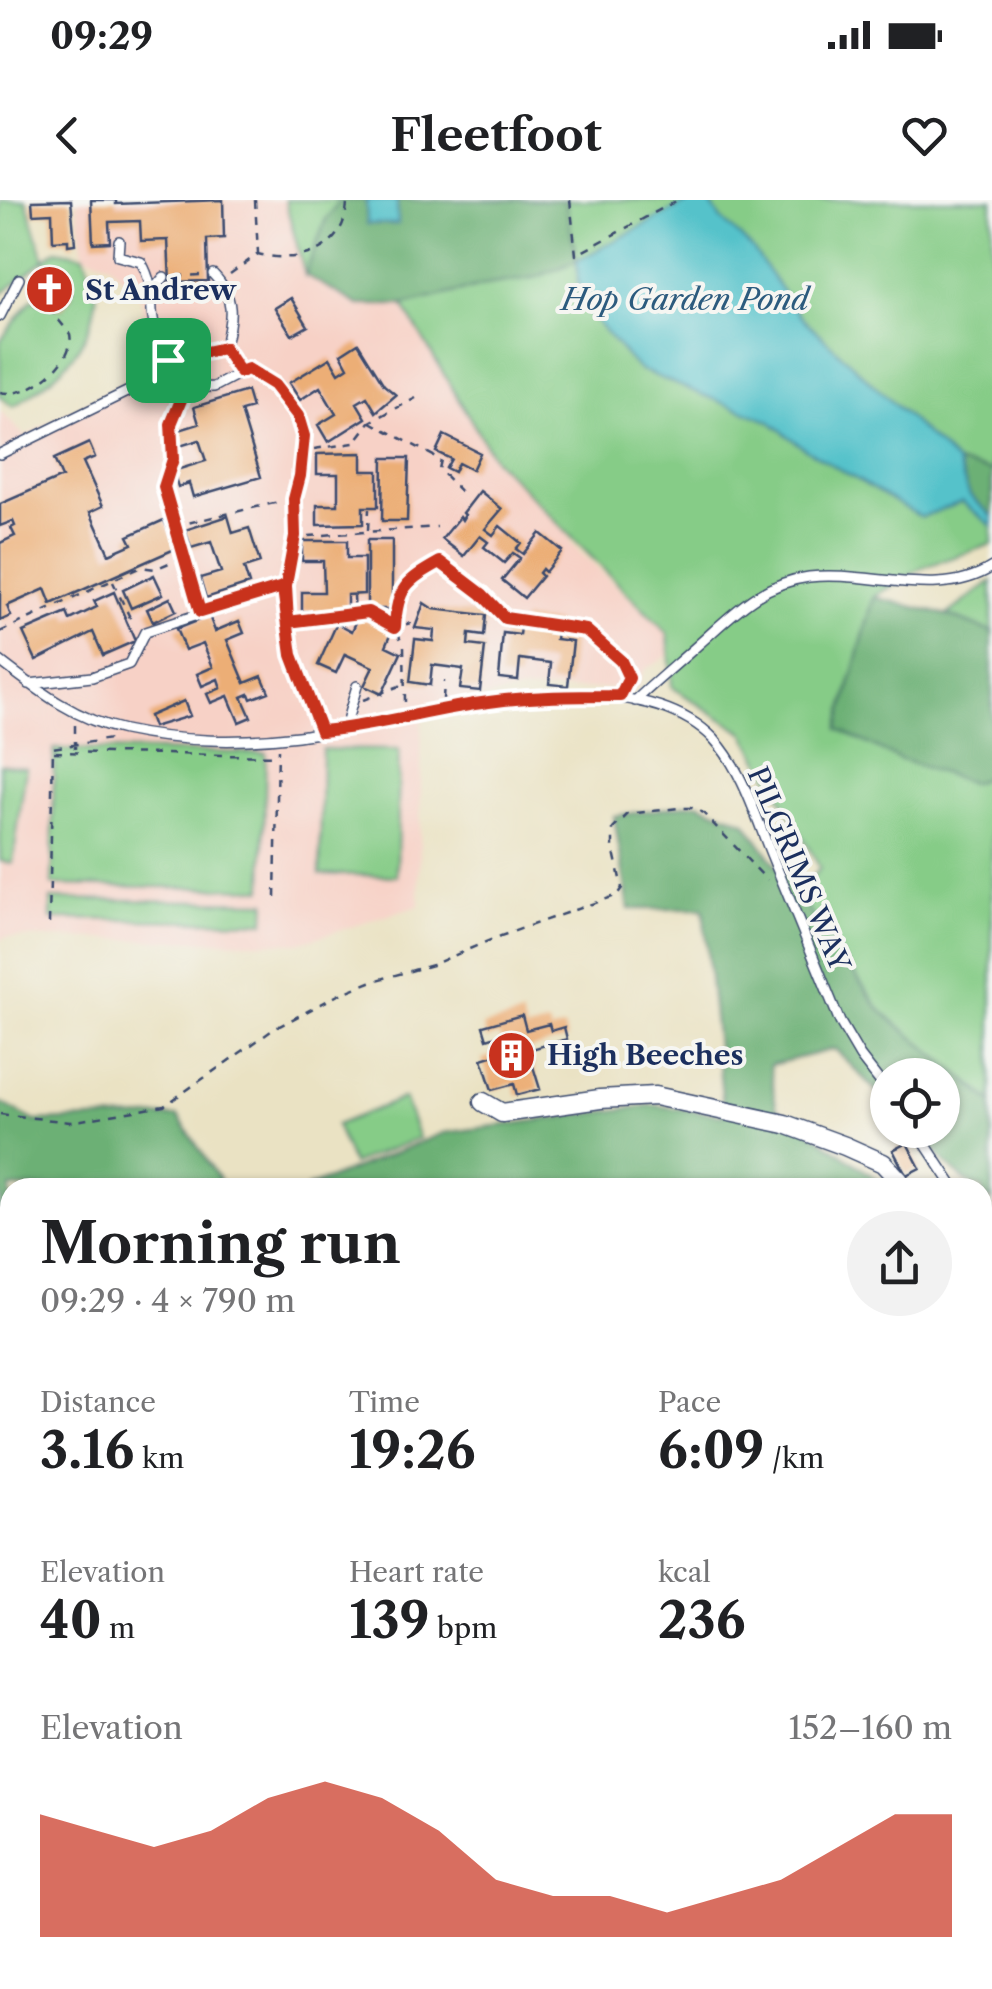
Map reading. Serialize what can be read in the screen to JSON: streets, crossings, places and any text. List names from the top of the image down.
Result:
{
  "streets": {
    "lane": ["PILGRIMS WAY"]
  },
  "water": ["Hop Garden Pond"],
  "places": {
    "church": ["St Andrew"],
    "building": ["High Beeches"]
  },
  "page": {
    "status": "09:29",
    "header": "Fleetfoot",
    "heading": ["Morning run", "09:29 · 4 × 790 m"],
    "stats": [
      ["Distance", "3.16 km"],
      ["Time", "19:26"],
      ["Pace", "6:09 /km"],
      ["Elevation", "40 m"],
      ["Heart rate", "139 bpm"],
      ["kcal", "236"]
    ],
    "chart": ["Elevation", "152–160 m"]
  }
}
